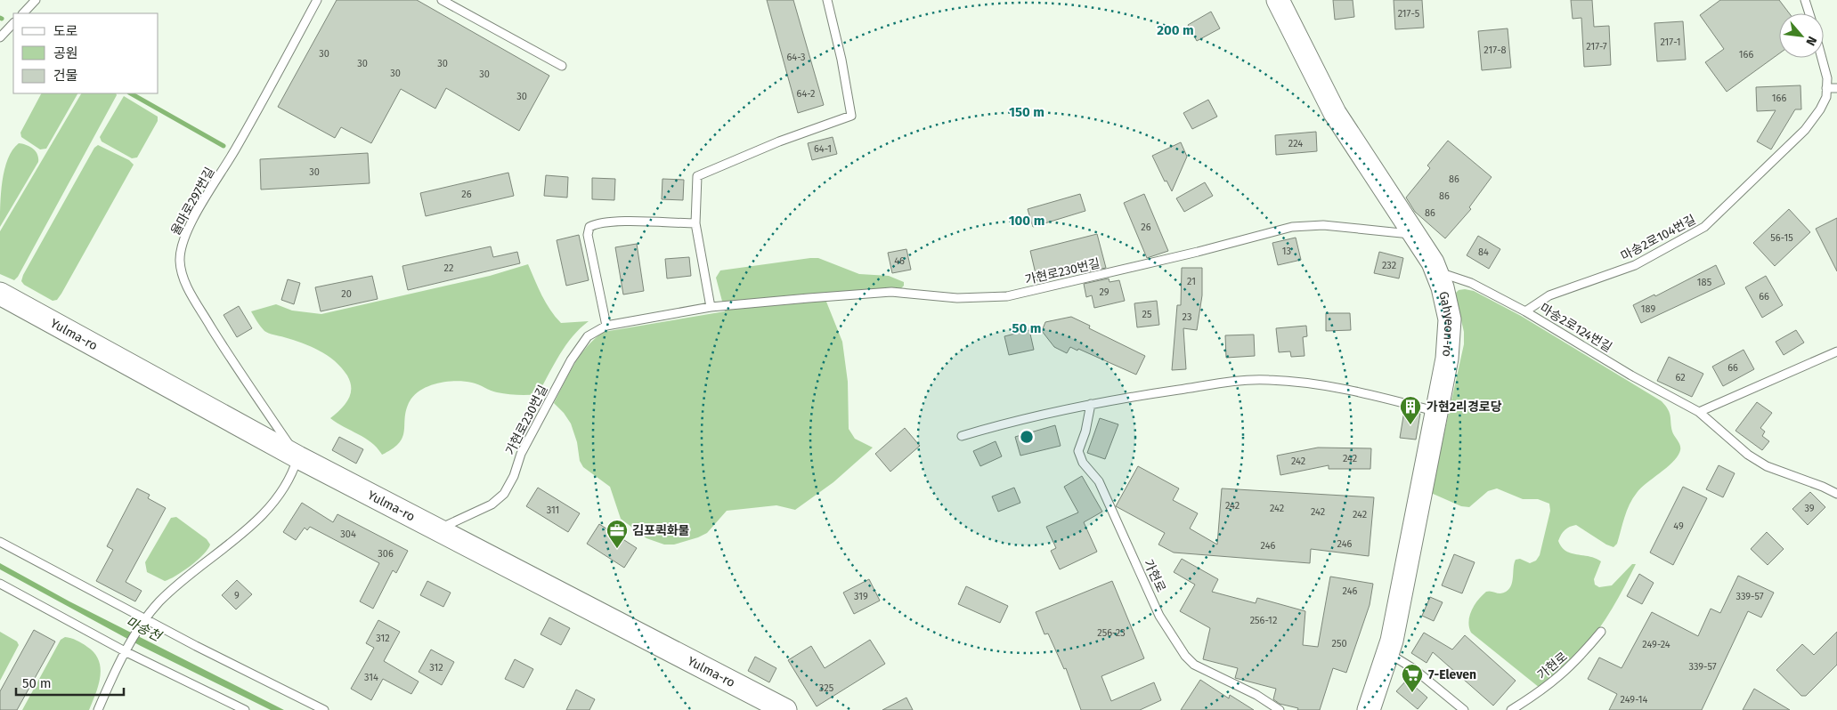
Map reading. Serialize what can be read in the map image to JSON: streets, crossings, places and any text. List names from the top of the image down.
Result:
{
  "streets": {
    "street": ["Gahyeon-ro", "Yulma-ro"],
    "lane": [
      "율마로297번길",
      "마송2로104번길",
      "가현로230번길",
      "마송2로124번길",
      "가현로"
    ]
  },
  "crossings": [
    ["율마로297번길", "Yulma-ro"],
    ["마송2로104번길", "마송2로124번길"],
    ["가현로230번길", "Gahyeon-ro"],
    ["가현로230번길", "Yulma-ro"],
    ["Gahyeon-ro", "마송2로124번길"]
  ],
  "water": ["마송천"],
  "places": {
    "building": ["가현2리경로당"],
    "office": ["김포퀵화물"],
    "supermarket": ["7-Eleven"]
  },
  "house_numbers": [
    "217-5",
    "217-1",
    "217-7",
    "217-8",
    "30",
    "166",
    "64-3",
    "30",
    "30",
    "30",
    "30",
    "64-2",
    "30",
    "166",
    "224",
    "64-1",
    "30",
    "86",
    "26",
    "86",
    "86",
    "26",
    "56-15",
    "13",
    "84",
    "46",
    "232",
    "22",
    "21",
    "185",
    "29",
    "20",
    "66",
    "189",
    "25",
    "23",
    "66",
    "62",
    "242",
    "242",
    "242",
    "242",
    "39",
    "311",
    "242",
    "242",
    "49",
    "304",
    "246",
    "246",
    "306",
    "246",
    "9",
    "319",
    "339-57",
    "256-12",
    "256-23",
    "312",
    "250",
    "249-24",
    "339-57",
    "312",
    "314",
    "325",
    "249-14"
  ],
  "legend": ["도로", "공원", "건물"],
  "scale_bar": "50 m",
  "north": "bottom right",
  "rings": [
    "200 m",
    "150 m",
    "100 m",
    "50 m"
  ]
}
